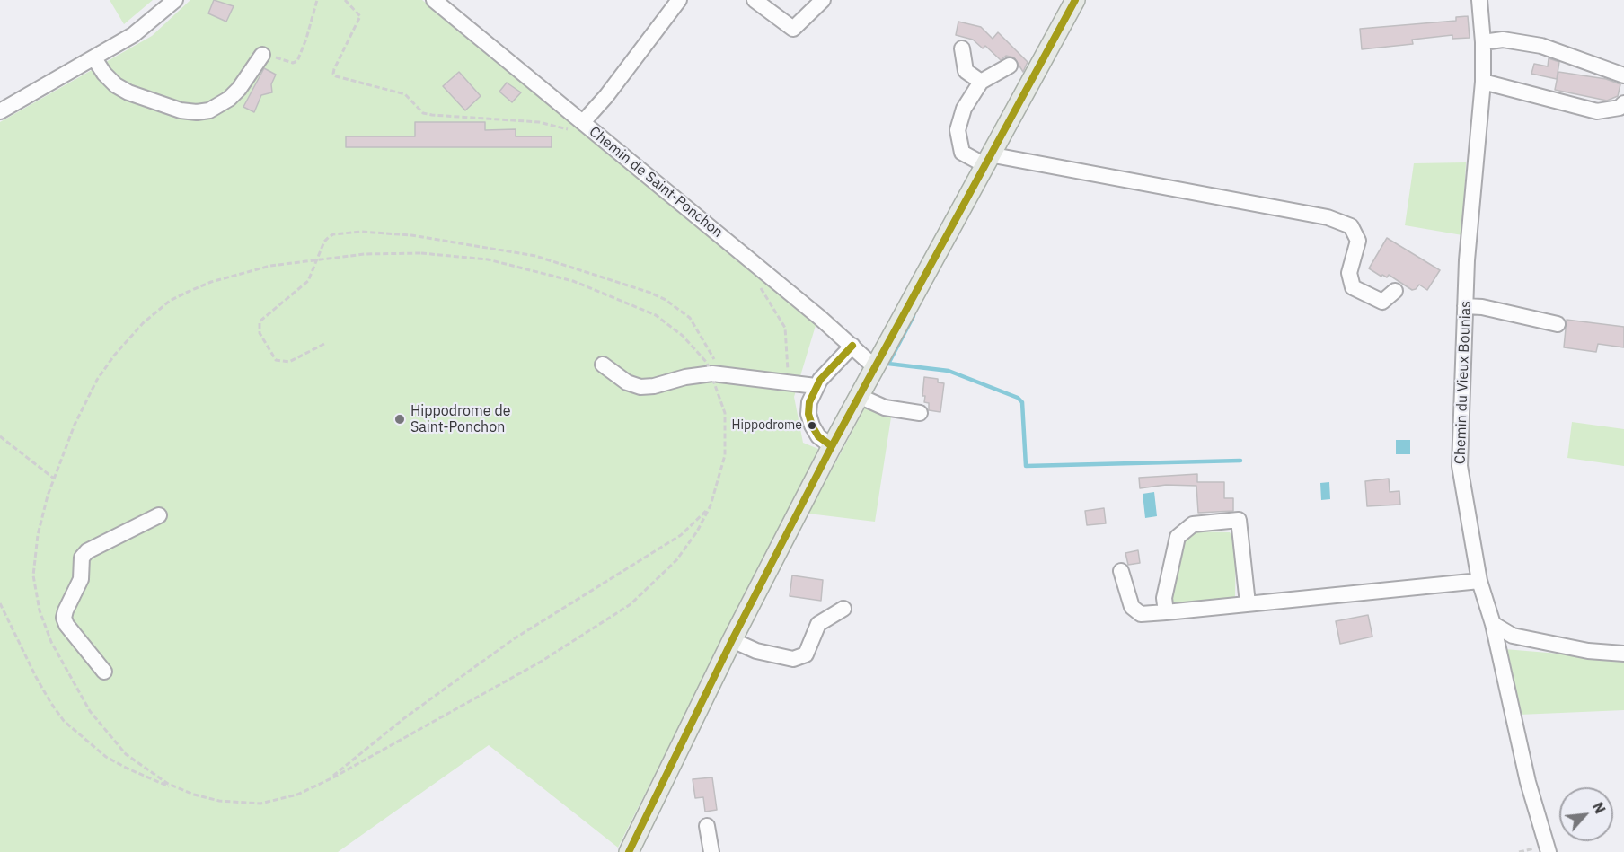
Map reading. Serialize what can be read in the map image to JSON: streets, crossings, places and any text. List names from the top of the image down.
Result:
{
  "streets": {
    "street": ["Chemin de Saint-Ponchon", "Chemin du Vieux Bounias"]
  },
  "places": ["Hippodrome de Saint-Ponchon", "Hippodrome"],
  "lines": ["transit line N"],
  "north": "top right"
}
